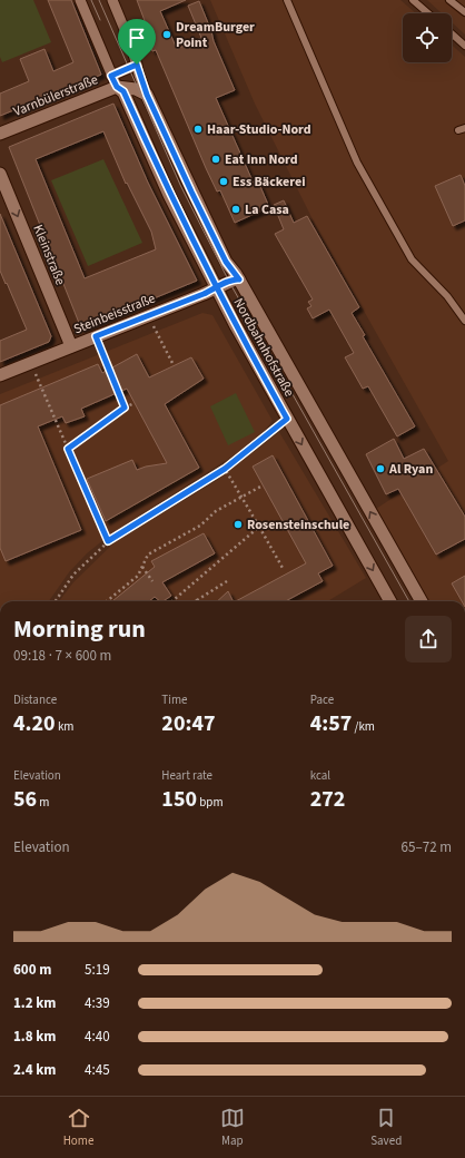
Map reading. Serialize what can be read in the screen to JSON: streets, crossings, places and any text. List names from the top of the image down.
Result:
{
  "streets": {
    "street": [
      "Varnbülerstraße",
      "Kleinstraße",
      "Steinbeisstraße",
      "Nordbahnhofstraße"
    ]
  },
  "crossings": [
    ["Varnbülerstraße", "Nordbahnhofstraße"],
    ["Kleinstraße", "Steinbeisstraße"],
    ["Steinbeisstraße", "Nordbahnhofstraße"]
  ],
  "one_way": ["Kleinstraße"],
  "places": [
    "DreamBurger Point",
    "Haar-Studio-Nord",
    "Eat Inn Nord",
    "Ess Bäckerei",
    "La Casa",
    "Al Ryan",
    "Rosensteinschule"
  ],
  "page": {
    "heading": ["Morning run", "09:18 · 7 × 600 m"],
    "stats": [
      ["Distance", "4.20 km"],
      ["Time", "20:47"],
      ["Pace", "4:57 /km"],
      ["Elevation", "56 m"],
      ["Heart rate", "150 bpm"],
      ["kcal", "272"]
    ],
    "chart": ["Elevation", "65–72 m"],
    "list": [
      {
        "name": "600 m",
        "note": "5:19"
      },
      {
        "name": "1.2 km",
        "note": "4:39"
      },
      {
        "name": "1.8 km",
        "note": "4:40"
      },
      {
        "name": "2.4 km",
        "note": "4:45"
      }
    ],
    "tabs": ["Home", "Map", "Saved"]
  }
}
